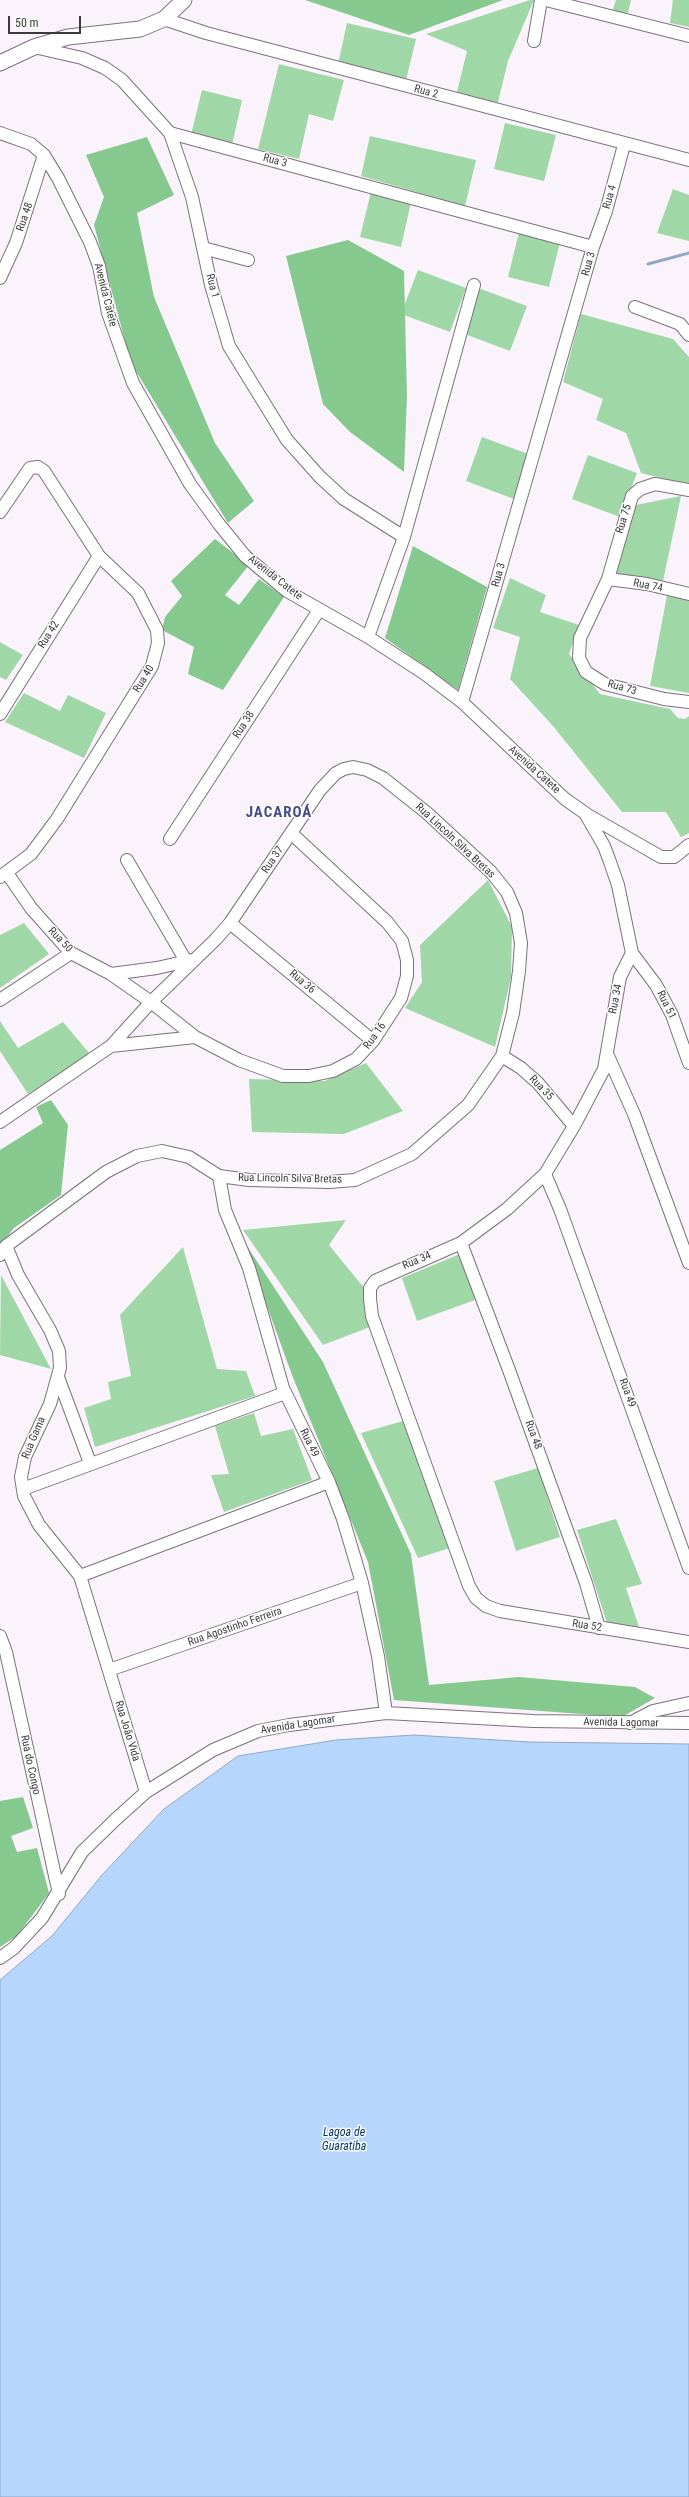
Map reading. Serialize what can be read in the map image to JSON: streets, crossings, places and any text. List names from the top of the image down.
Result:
{
  "streets": {
    "street": [
      "Rua 2",
      "Rua 3",
      "Rua 4",
      "Rua 48",
      "Rua 1",
      "Avenida Catete",
      "Rua 75",
      "Rua 74",
      "Rua 42",
      "Rua 40",
      "Rua 73",
      "Rua 38",
      "Rua Lincoln Silva Bretas",
      "Rua 37",
      "Rua 50",
      "Rua 36",
      "Rua 34",
      "Rua 51",
      "Rua 16",
      "Rua 35",
      "Rua 49",
      "Rua Gama",
      "Rua 52",
      "Rua Agostinho Ferreira",
      "Avenida Lagomar",
      "Rua João Vida",
      "Rua do Congo"
    ]
  },
  "crossings": [
    ["Rua 2", "Rua 4"],
    ["Rua 3", "Rua 4"],
    ["Rua 3", "Rua 1"],
    ["Rua 3", "Avenida Catete"],
    ["Rua 48", "Avenida Catete"],
    ["Rua 48", "Rua 34"],
    ["Rua 48", "Rua 52"],
    ["Avenida Catete", "Rua 38"],
    ["Avenida Catete", "Rua 34"],
    ["Avenida Catete", "Rua 51"],
    ["Rua 75", "Rua 74"],
    ["Rua 75", "Rua 73"],
    ["Rua 74", "Rua 73"],
    ["Rua 42", "Rua 40"],
    ["Rua 40", "Rua 50"],
    ["Rua Lincoln Silva Bretas", "Rua 37"],
    ["Rua Lincoln Silva Bretas", "Rua 35"],
    ["Rua Lincoln Silva Bretas", "Rua 49"],
    ["Rua Lincoln Silva Bretas", "Rua Gama"],
    ["Rua 37", "Rua 50"],
    ["Rua 37", "Rua 36"],
    ["Rua 37", "Rua 16"],
    ["Rua 50", "Rua 16"],
    ["Rua 36", "Rua 16"],
    ["Rua 34", "Rua 51"],
    ["Rua 34", "Rua 35"],
    ["Rua 34", "Rua 49"],
    ["Rua 34", "Rua 52"],
    ["Rua 49", "Rua Agostinho Ferreira"],
    ["Rua 49", "Avenida Lagomar"],
    ["Rua Gama", "Rua Agostinho Ferreira"],
    ["Rua Gama", "Rua João Vida"],
    ["Rua Agostinho Ferreira", "Rua João Vida"],
    ["Avenida Lagomar", "Rua João Vida"],
    ["Avenida Lagomar", "Rua do Congo"]
  ],
  "districts": ["JACAROÁ"],
  "water": ["Lagoa de Guaratiba"],
  "scale_bar": "50 m"
}
